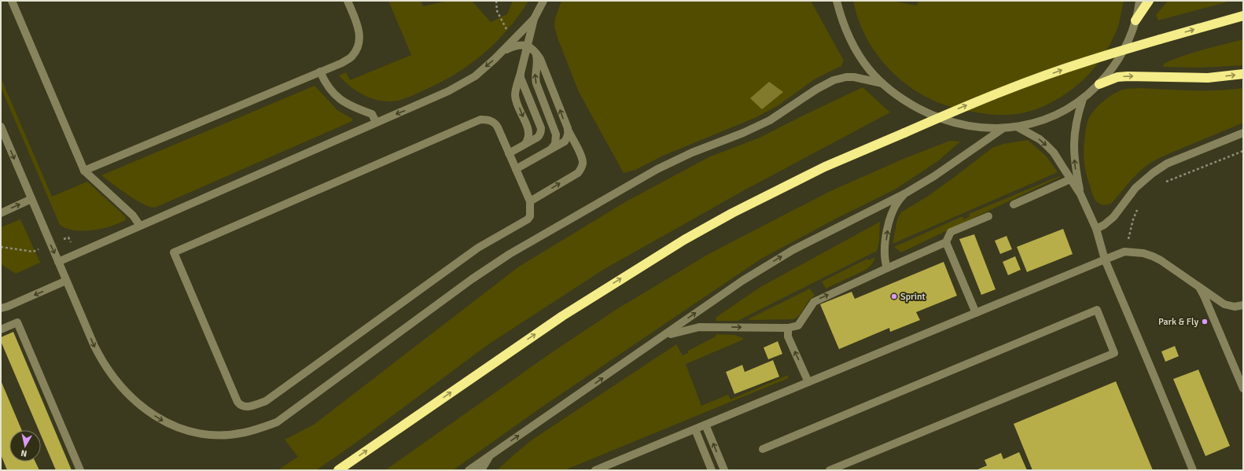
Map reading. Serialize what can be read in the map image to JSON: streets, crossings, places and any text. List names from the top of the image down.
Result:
{
  "places": ["Sprint", "Park & Fly"],
  "north": "bottom"
}
